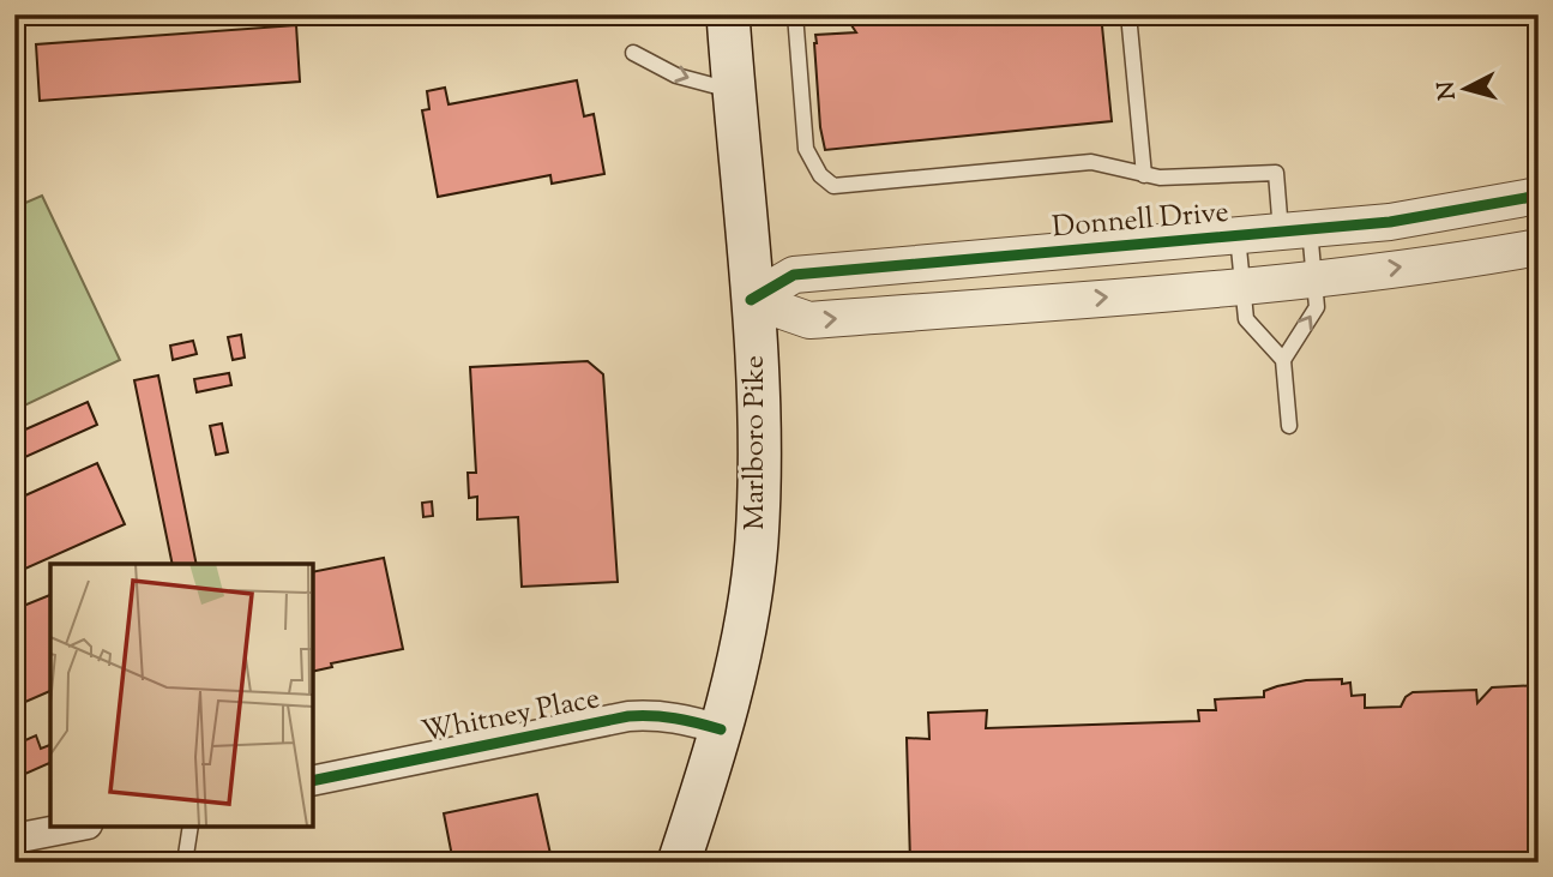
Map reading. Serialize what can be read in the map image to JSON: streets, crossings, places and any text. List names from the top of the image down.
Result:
{
  "streets": {
    "main road": ["Marlboro Pike"],
    "street": ["Donnell Drive", "Whitney Place"]
  },
  "crossings": [
    ["Donnell Drive", "Marlboro Pike"],
    ["Marlboro Pike", "Whitney Place"]
  ],
  "north": "left"
}
